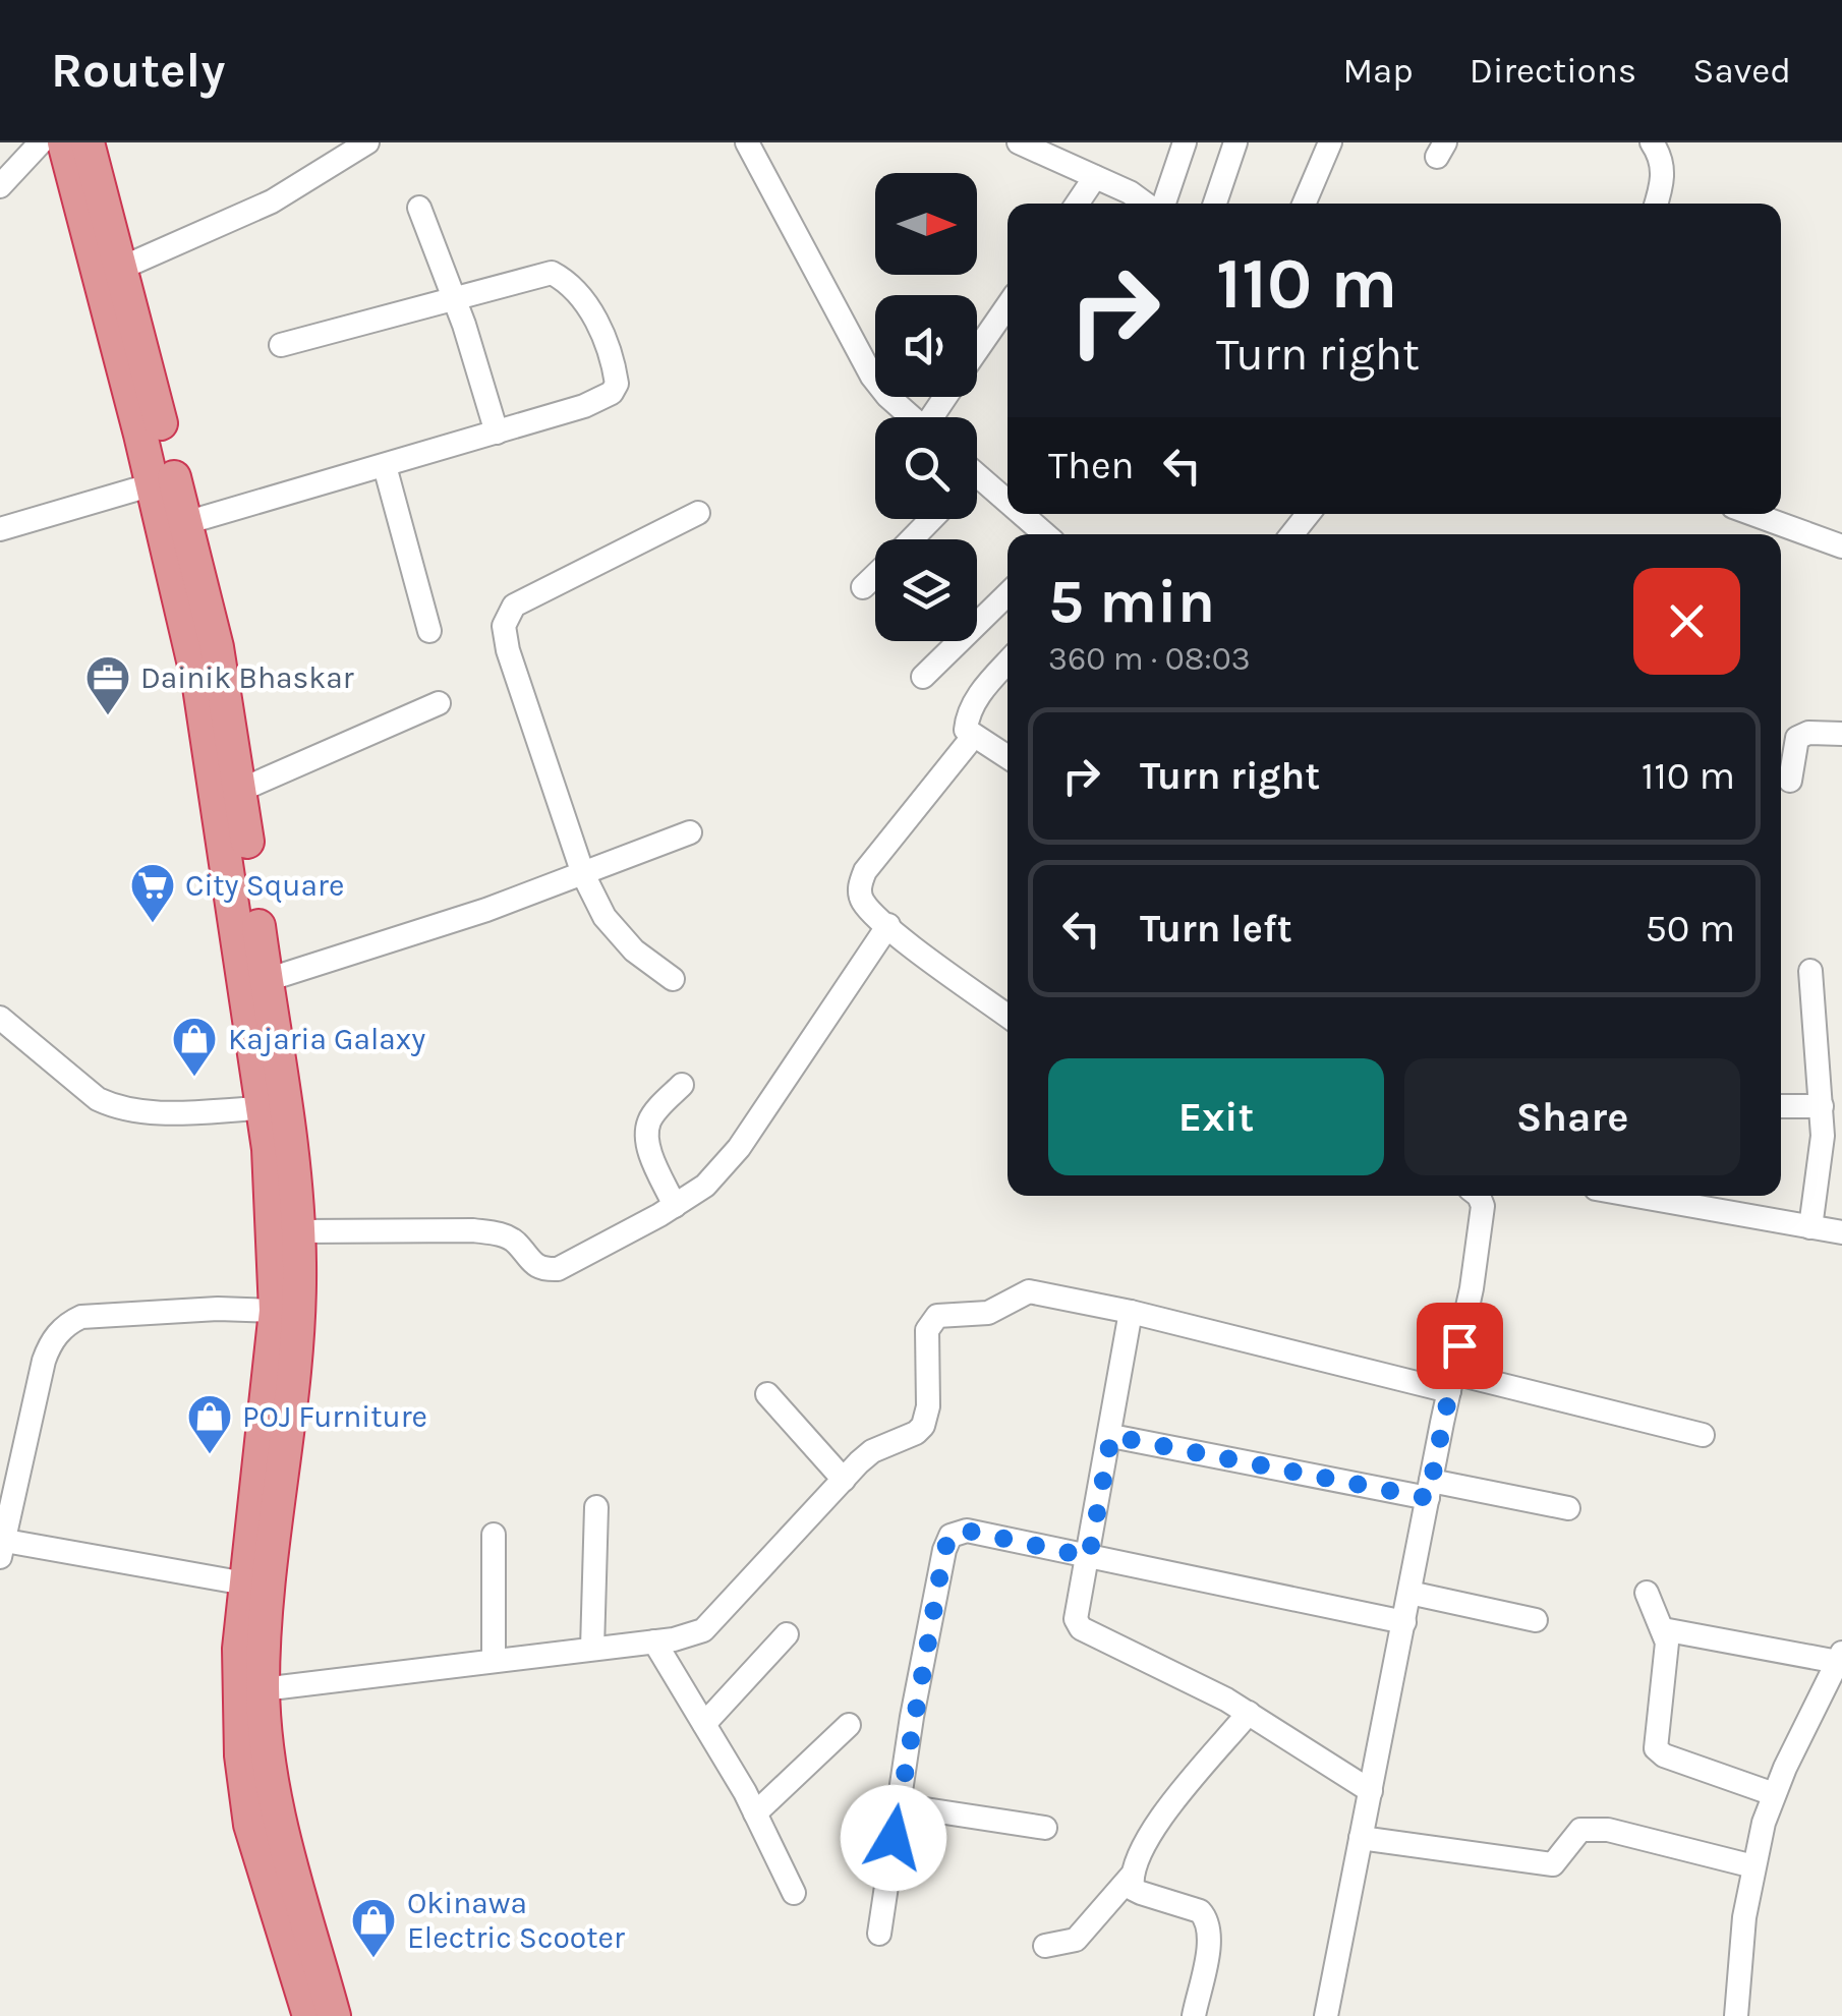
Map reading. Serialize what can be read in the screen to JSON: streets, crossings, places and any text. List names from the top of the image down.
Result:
{
  "places": {
    "office": ["Dainik Bhaskar"],
    "supermarket": ["City Square"],
    "shop": ["Kajaria Galaxy", "POJ Furniture", "Okinawa Electric Scooter"]
  },
  "north": "right",
  "page": {
    "header": "Routely",
    "nav": ["Map", "Directions", "Saved"],
    "turn": ["110 m", "Turn right"],
    "then": "Then",
    "heading": ["5 min", "360 m · 08:03"],
    "list": [
      {
        "name": "Turn right",
        "value": "110 m"
      },
      {
        "name": "Turn left",
        "value": "50 m"
      }
    ],
    "buttons": ["Exit", "Share"]
  }
}
